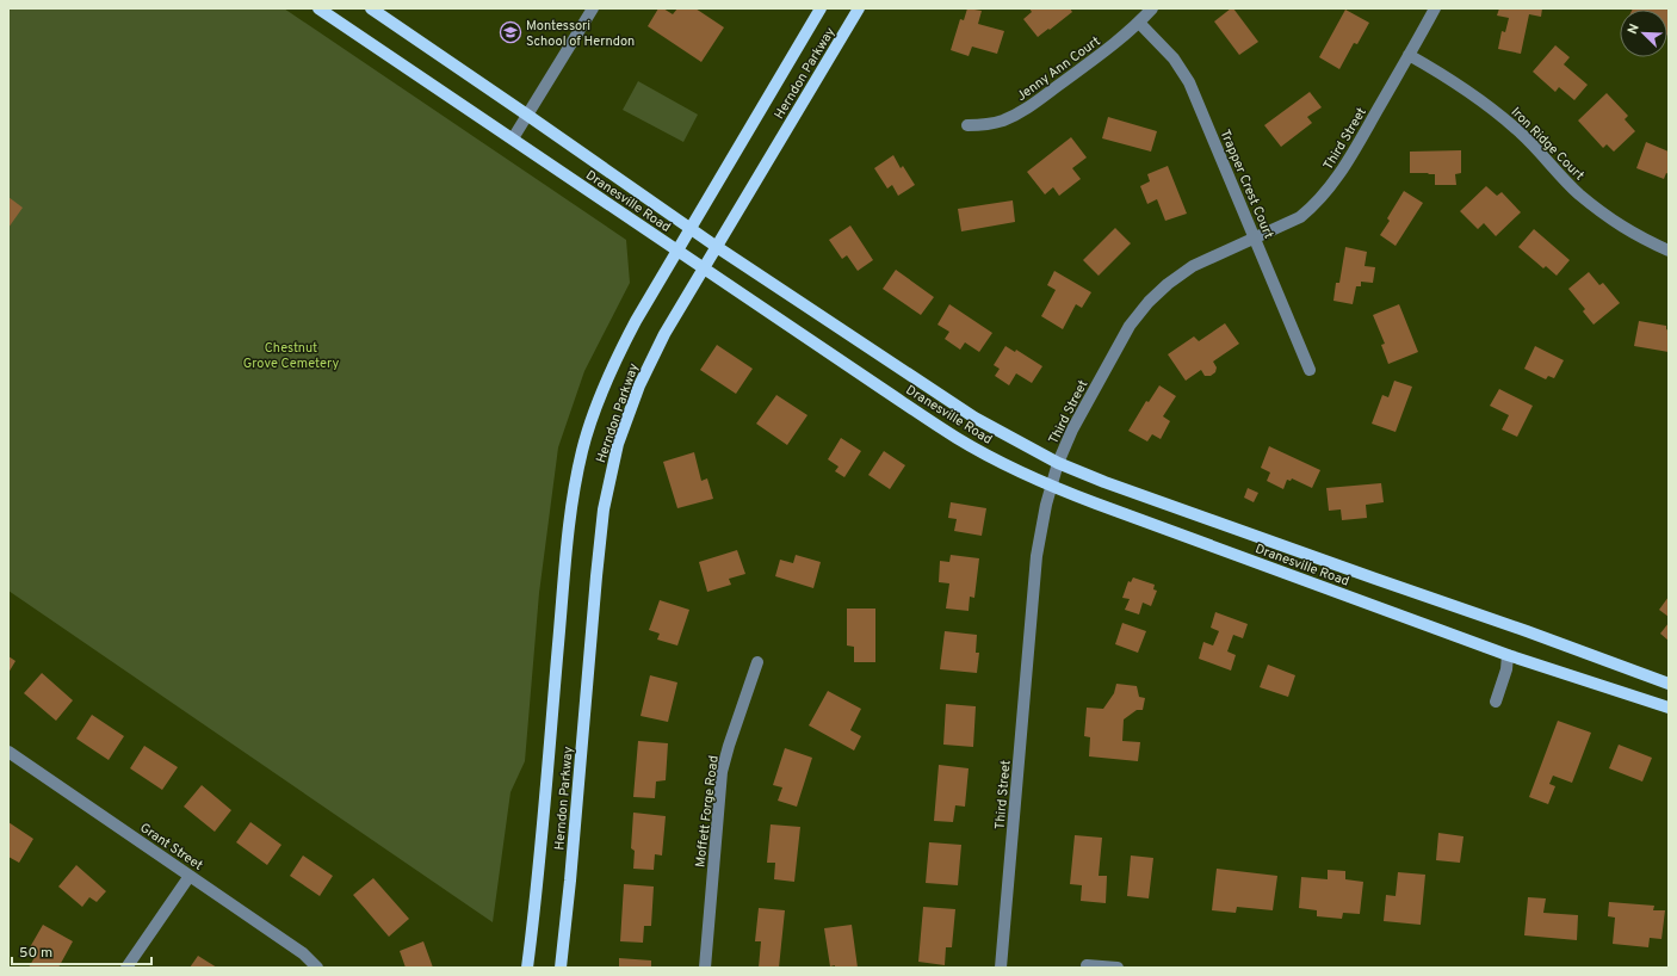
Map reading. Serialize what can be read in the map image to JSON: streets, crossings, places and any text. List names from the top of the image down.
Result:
{
  "streets": {
    "main road": ["Herndon Parkway", "Dranesville Road"],
    "street": [
      "Jenny Ann Court",
      "Third Street",
      "Iron Ridge Court",
      "Trapper Crest Court",
      "Moffett Forge Road",
      "Grant Street"
    ]
  },
  "crossings": [
    ["Jenny Ann Court", "Trapper Crest Court"],
    ["Herndon Parkway", "Dranesville Road"],
    ["Third Street", "Iron Ridge Court"],
    ["Third Street", "Trapper Crest Court"],
    ["Third Street", "Dranesville Road"]
  ],
  "parks": ["Chestnut Grove Cemetery"],
  "places": {
    "school or university": ["Montessori School of Herndon"]
  },
  "scale_bar": "50 m",
  "north": "top left"
}
